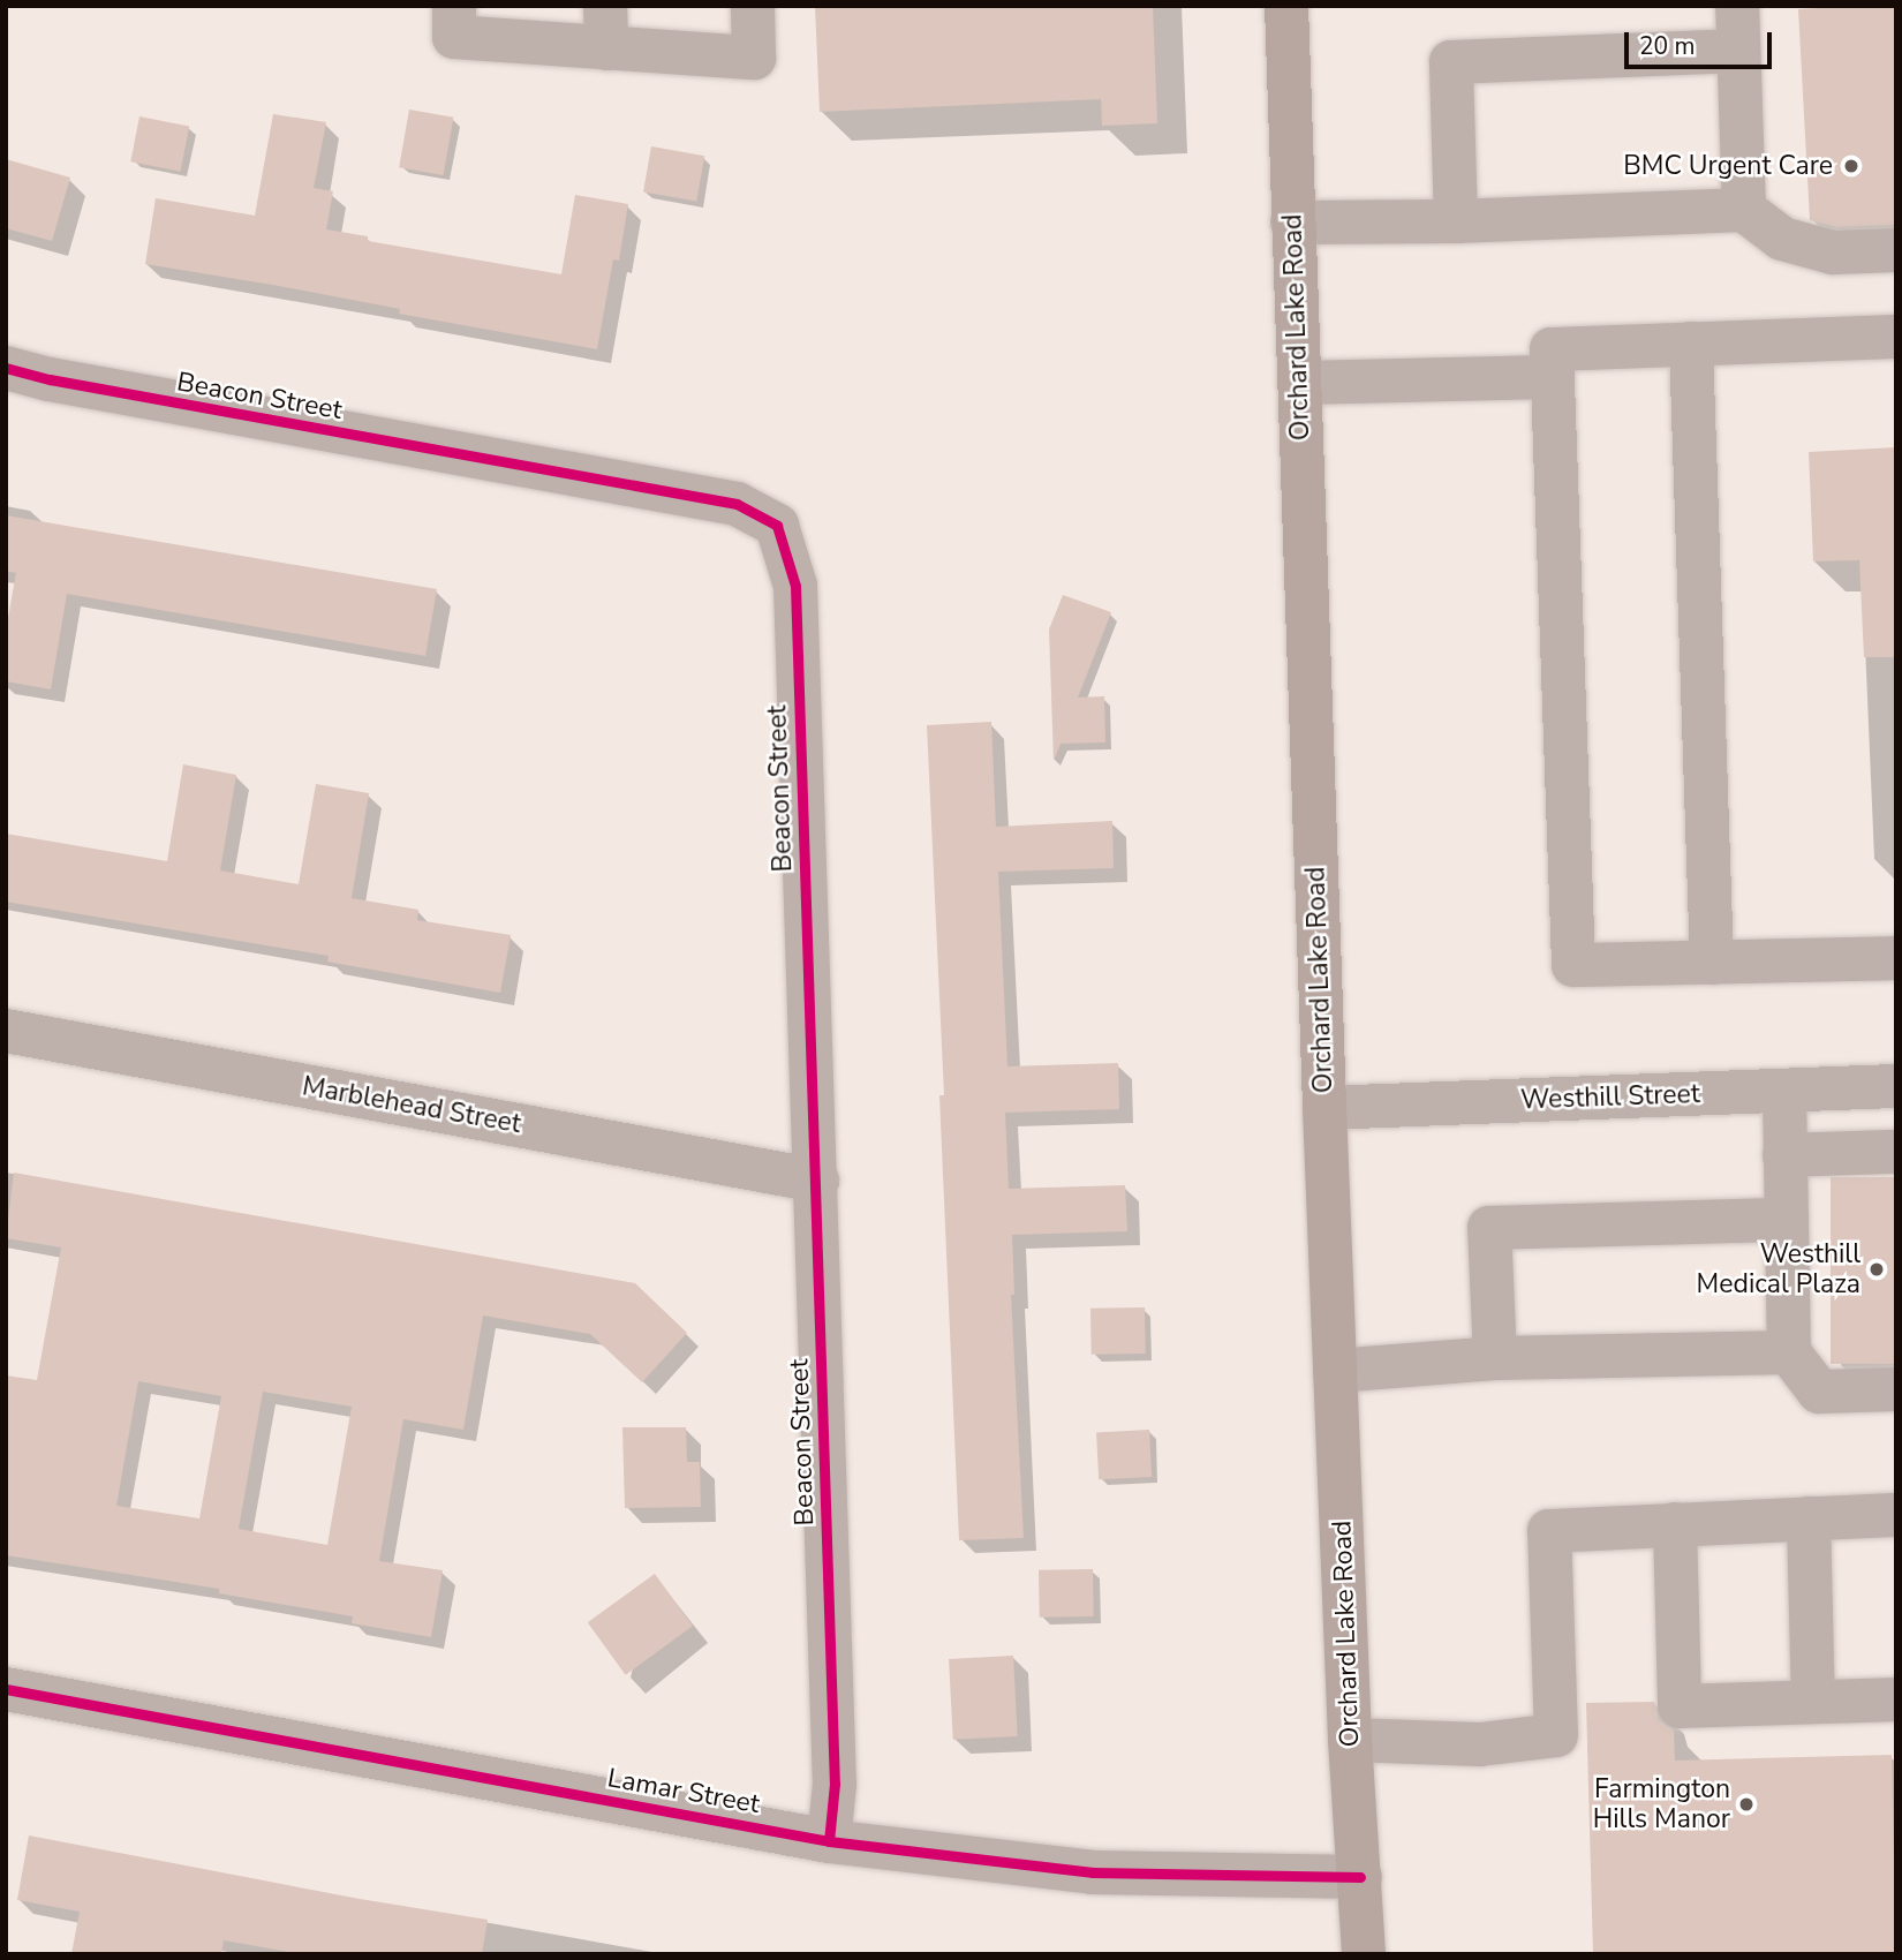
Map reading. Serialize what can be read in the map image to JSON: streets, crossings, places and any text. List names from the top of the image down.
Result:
{
  "streets": {
    "main road": ["Orchard Lake Road"],
    "street": [
      "Beacon Street",
      "Westhill Street",
      "Marblehead Street",
      "Lamar Street"
    ]
  },
  "crossings": [
    ["Orchard Lake Road", "Westhill Street"],
    ["Orchard Lake Road", "Lamar Street"],
    ["Beacon Street", "Marblehead Street"],
    ["Beacon Street", "Lamar Street"]
  ],
  "places": ["BMC Urgent Care", "Westhill Medical Plaza", "Farmington Hills Manor"],
  "scale_bar": "20 m"
}
